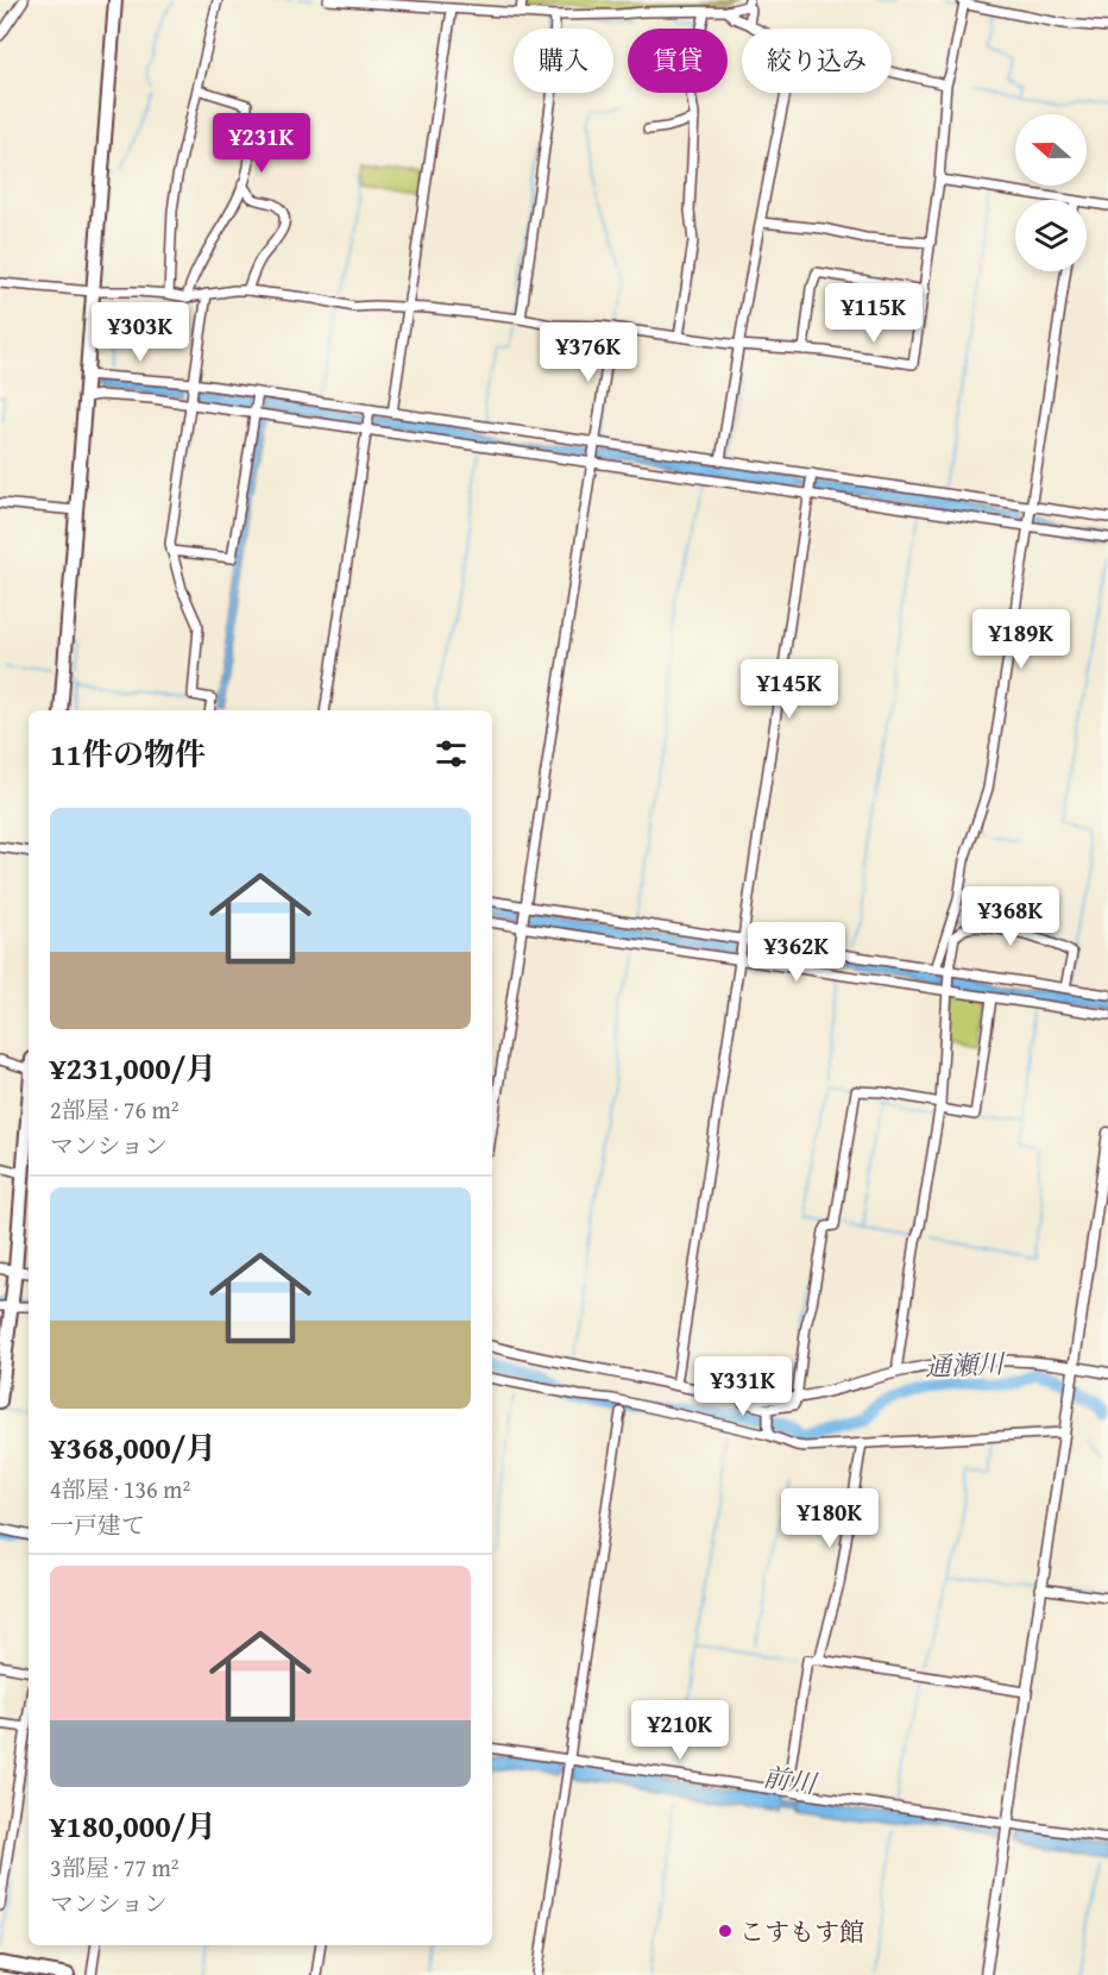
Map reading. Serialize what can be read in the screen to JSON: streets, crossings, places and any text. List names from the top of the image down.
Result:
{
  "water": ["通瀬川", "前川"],
  "places": ["こすもす館"],
  "north": "left",
  "page": {
    "chip": ["購入", "賃貸", "絞り込み"],
    "price": [
      "¥231K",
      "¥115K",
      "¥303K",
      "¥376K",
      "¥189K",
      "¥145K",
      "¥368K",
      "¥362K",
      "¥331K",
      "¥180K",
      "¥210K"
    ],
    "heading": "11件の物件",
    "list": [
      {
        "name": "¥231,000/月",
        "note": "2部屋 · 76 m² · マンション"
      },
      {
        "name": "¥368,000/月",
        "note": "4部屋 · 136 m² · 一戸建て"
      },
      {
        "name": "¥180,000/月",
        "note": "3部屋 · 77 m² · マンション"
      }
    ]
  }
}
